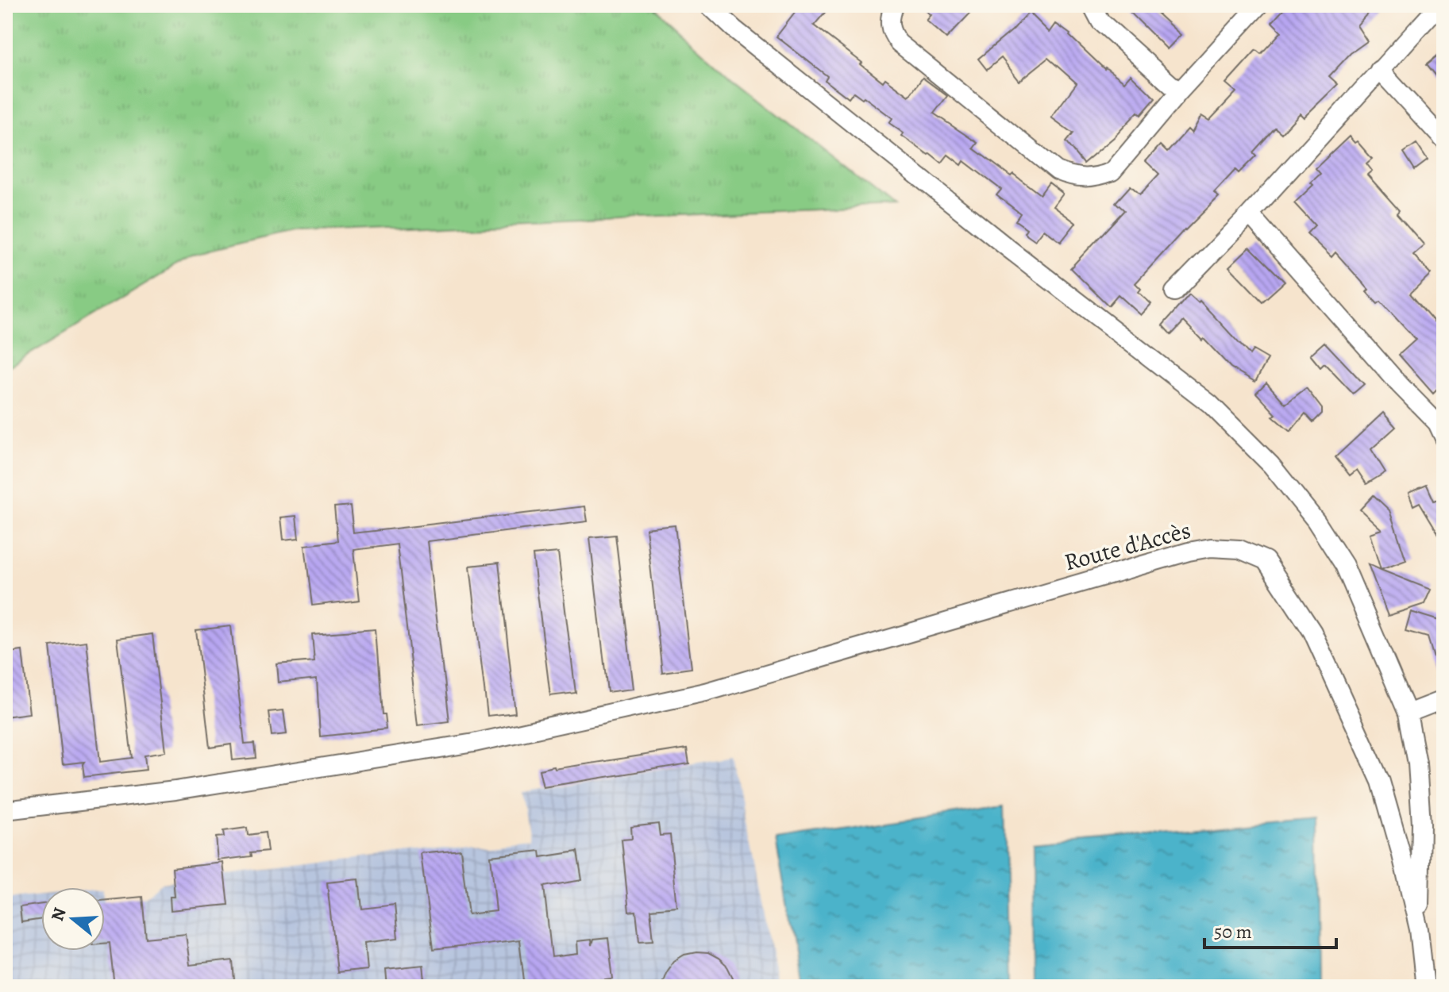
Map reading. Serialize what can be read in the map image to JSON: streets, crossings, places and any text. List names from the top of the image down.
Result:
{
  "streets": {
    "street": ["Route d'Accès"]
  },
  "scale_bar": "50 m",
  "north": "left"
}
